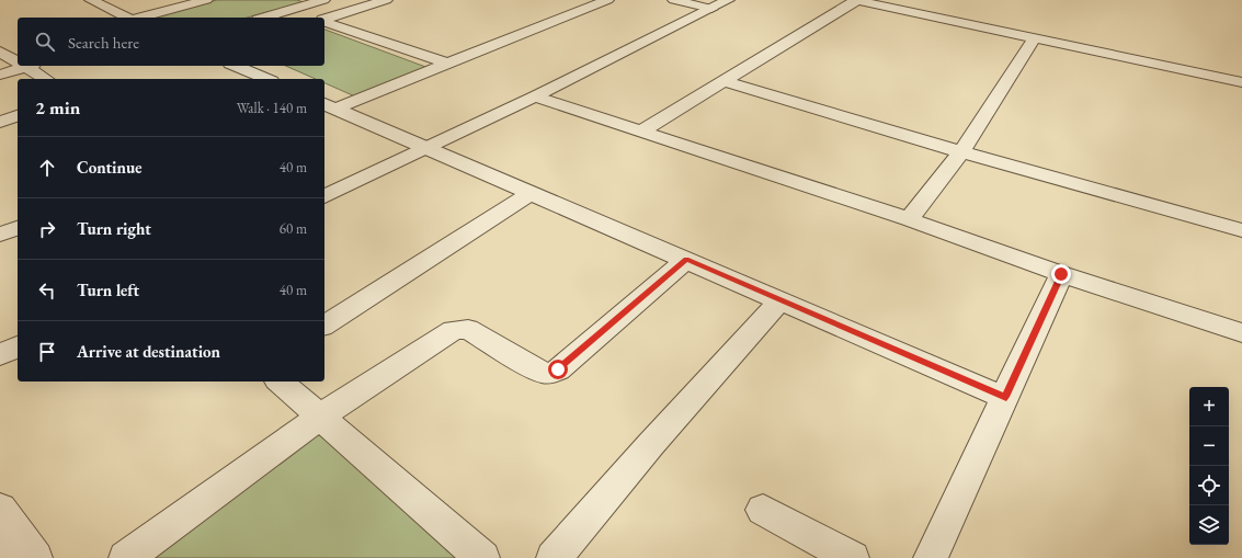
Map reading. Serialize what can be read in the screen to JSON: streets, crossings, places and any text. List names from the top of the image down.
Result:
{
  "page": {
    "search": "Search here",
    "heading": ["2 min", "Walk · 140 m"],
    "list": [
      ["Continue", "40 m"],
      ["Turn right", "60 m"],
      ["Turn left", "40 m"],
      "Arrive at destination"
    ],
    "map_buttons": ["+", "−"]
  }
}
